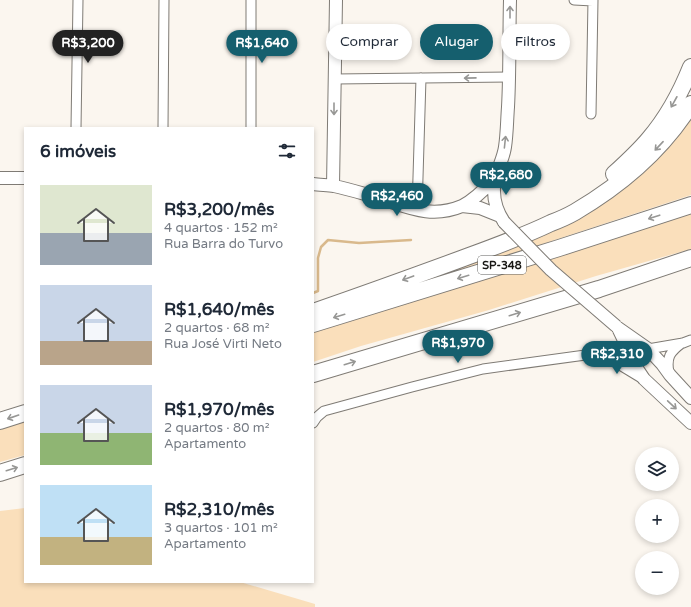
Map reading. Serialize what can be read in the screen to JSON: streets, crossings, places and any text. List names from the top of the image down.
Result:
{
  "streets": {
    "highway": ["SP-348"]
  },
  "page": {
    "chip": ["Comprar", "Alugar", "Filtros"],
    "price": [
      "R$3,200",
      "R$1,640",
      "R$2,680",
      "R$2,460",
      "R$1,970",
      "R$2,310"
    ],
    "heading": "6 imóveis",
    "list": [
      {
        "name": "R$3,200/mês",
        "note": "4 quartos · 152 m² · Rua Barra do Turvo"
      },
      {
        "name": "R$1,640/mês",
        "note": "2 quartos · 68 m² · Rua José Virti Neto"
      },
      {
        "name": "R$1,970/mês",
        "note": "2 quartos · 80 m² · Apartamento"
      },
      {
        "name": "R$2,310/mês",
        "note": "3 quartos · 101 m² · Apartamento"
      }
    ],
    "map_buttons": ["+", "−"]
  }
}
